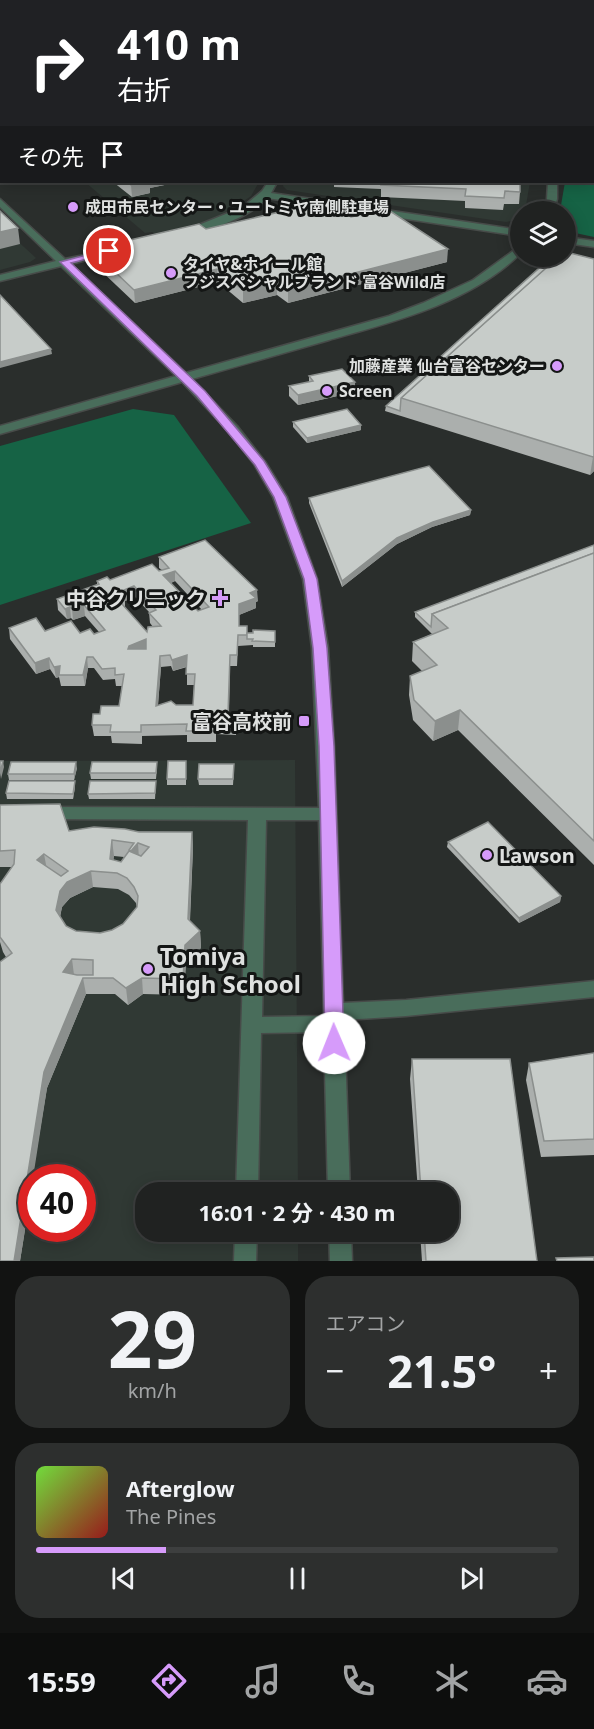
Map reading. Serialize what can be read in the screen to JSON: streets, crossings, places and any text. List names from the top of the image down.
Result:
{
  "places": {
    "other": [
      "成田市民センター・ユートミヤ南側駐車場",
      "タイヤ&ホイール館 フジスペシャルブランド 富谷Wild店",
      "加藤産業 仙台富谷センター",
      "Screen",
      "Lawson",
      "Tomiya High School"
    ],
    "health": ["中谷クリニック"],
    "transit": ["富谷高校前"]
  },
  "page": {
    "turn": ["410 m", "右折"],
    "then": "その先",
    "limit": "40",
    "trip": "16:01 · 2 分 · 430 m",
    "tile": [
      ["29", "km/h"],
      "エアコン"
    ],
    "heat": ["−", "21.5°", "+"],
    "song": ["Afterglow", "The Pines"],
    "tabs": "15:59"
  }
}
